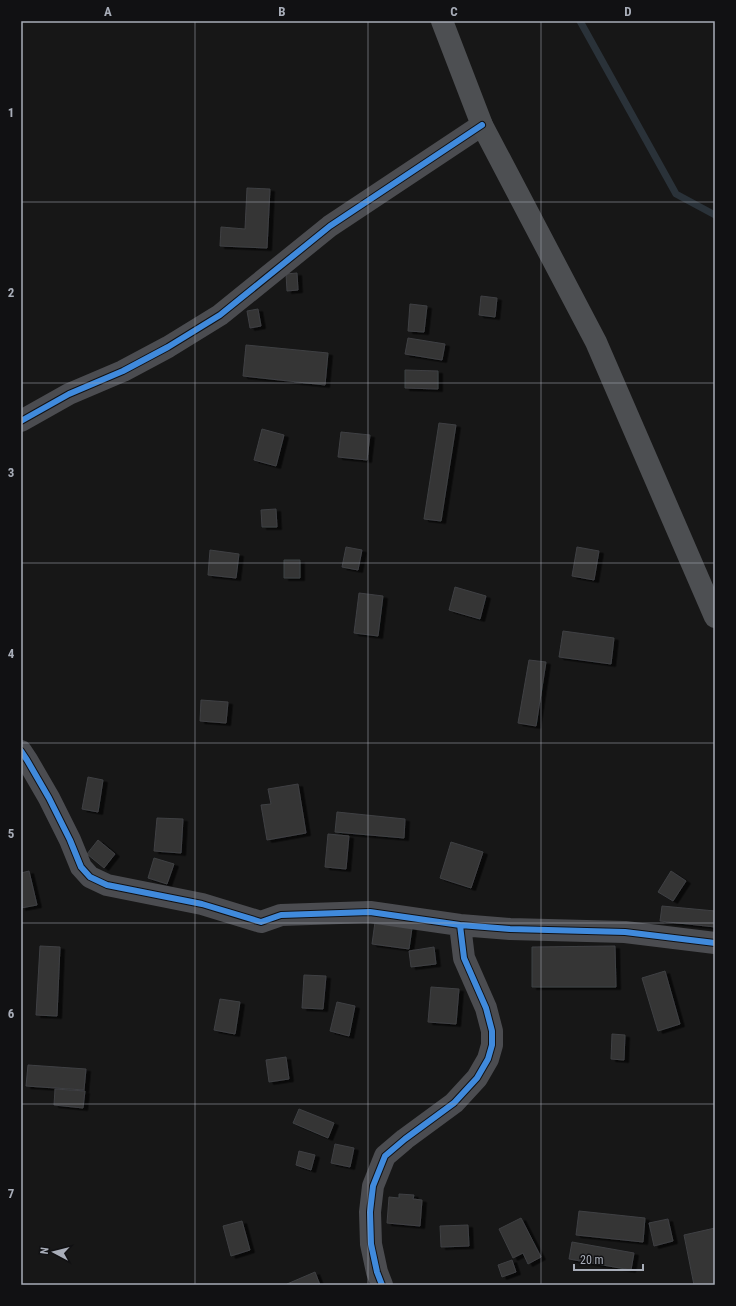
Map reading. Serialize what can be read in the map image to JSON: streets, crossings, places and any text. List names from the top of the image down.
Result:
{
  "scale_bar": "20 m",
  "north": "left",
  "grid": {
    "columns": [
      "A",
      "B",
      "C",
      "D"
    ],
    "rows": [
      "1",
      "2",
      "3",
      "4",
      "5",
      "6",
      "7"
    ]
  }
}
